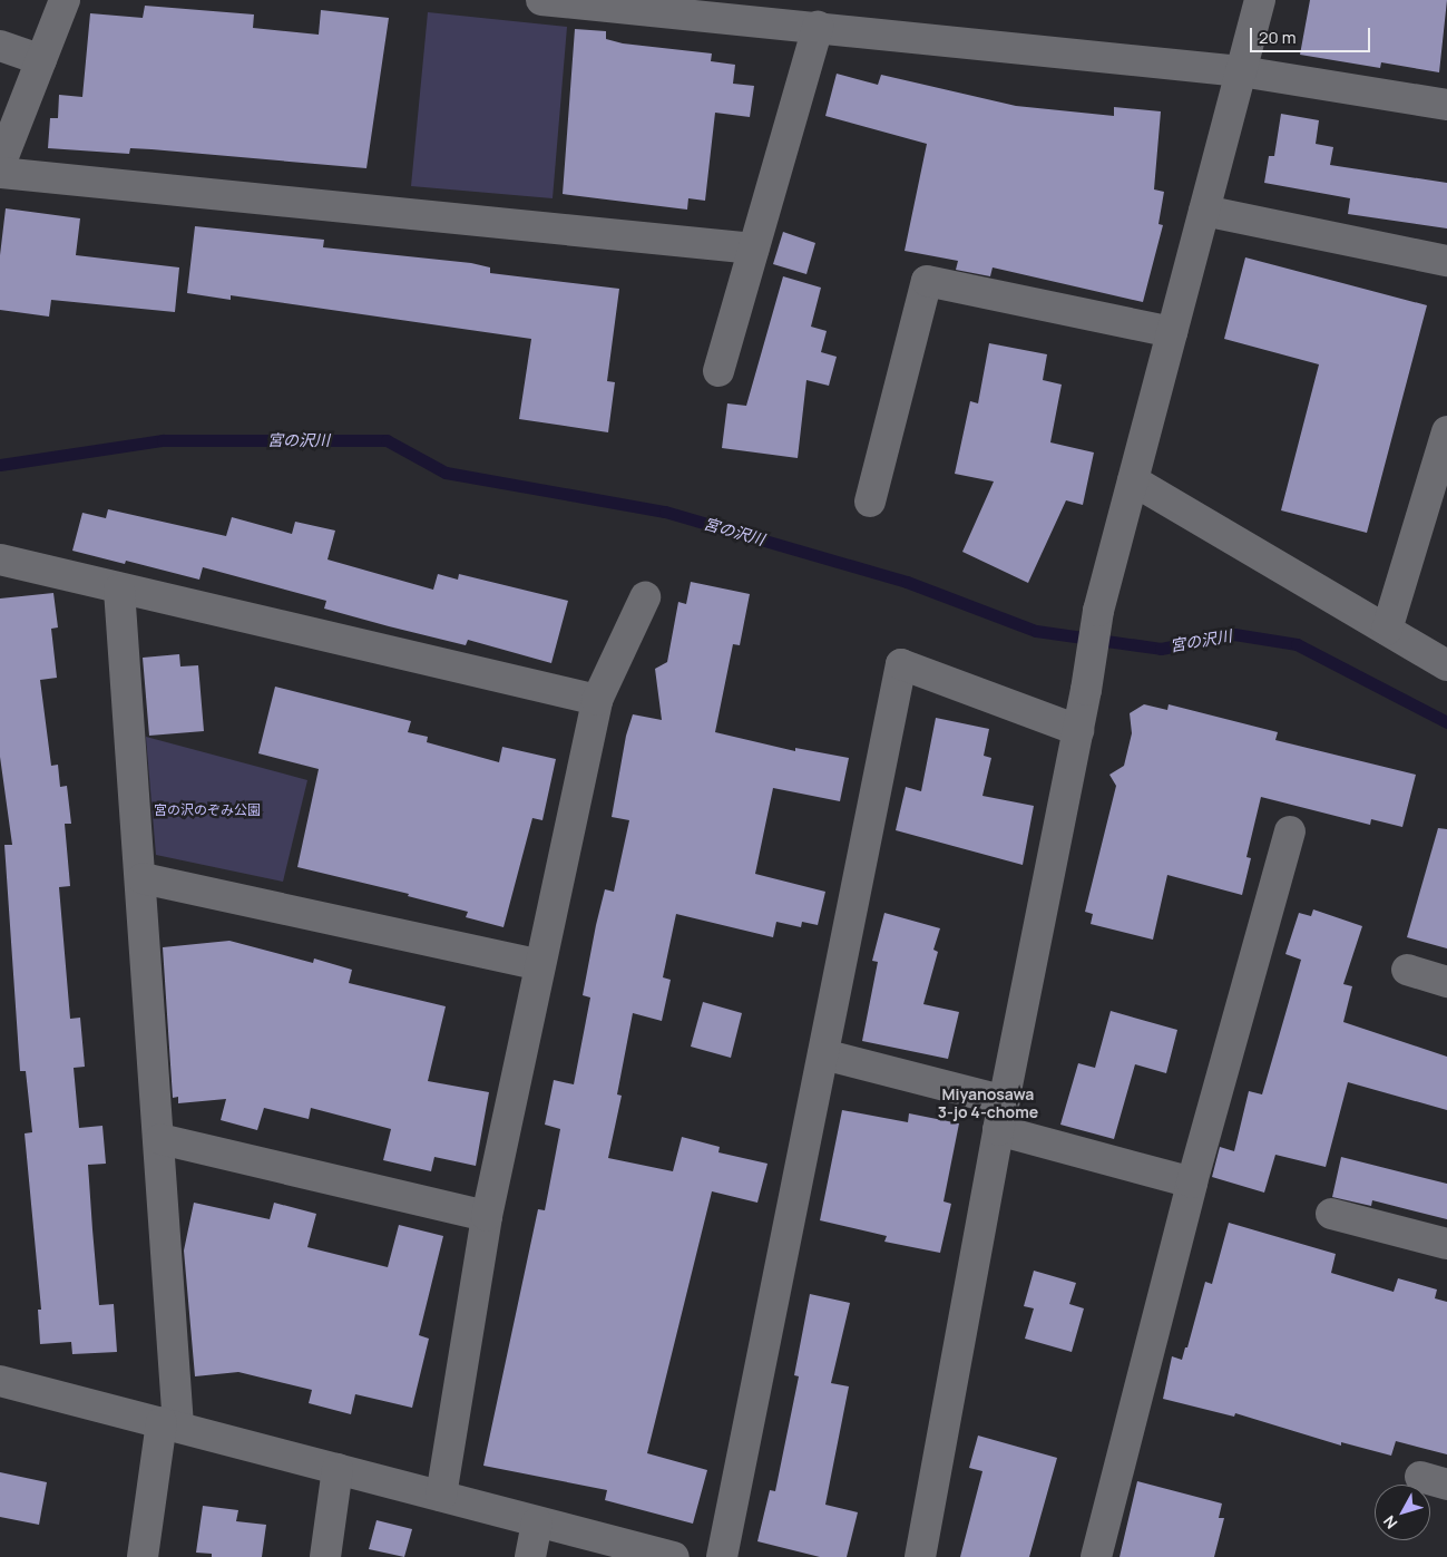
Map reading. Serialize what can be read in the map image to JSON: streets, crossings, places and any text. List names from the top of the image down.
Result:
{
  "districts": ["Miyanosawa 3-jo 4-chome"],
  "water": ["宮の沢川"],
  "parks": ["宮の沢のぞみ公園"],
  "scale_bar": "20 m",
  "north": "bottom left"
}
